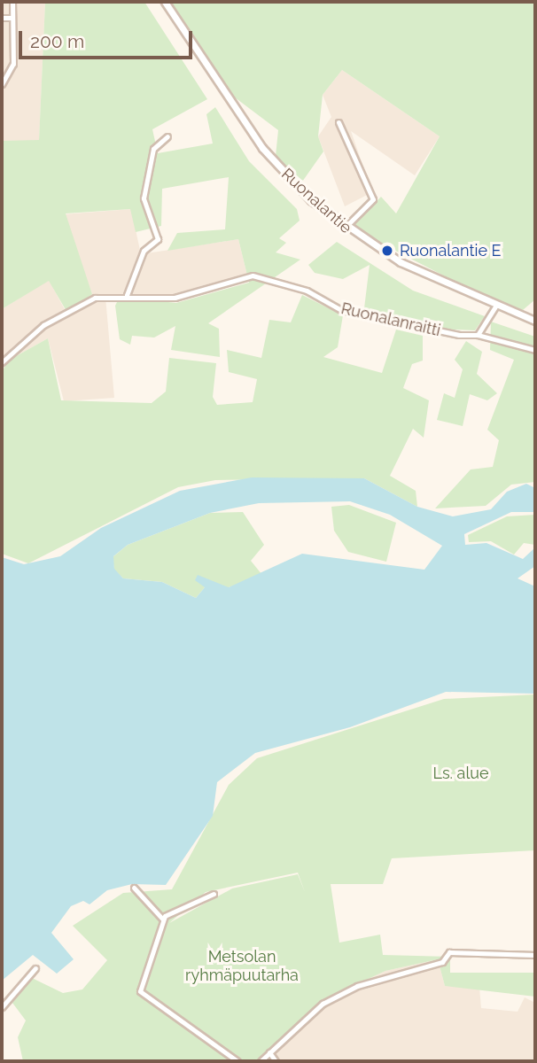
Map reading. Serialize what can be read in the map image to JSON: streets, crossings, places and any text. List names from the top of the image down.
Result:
{
  "streets": {
    "street": ["Ruonalantie", "Ruonalanraitti"]
  },
  "parks": ["Ls. alue", "Metsolan ryhmäpuutarha"],
  "places": ["Ruonalantie E"],
  "scale_bar": "200 m"
}
